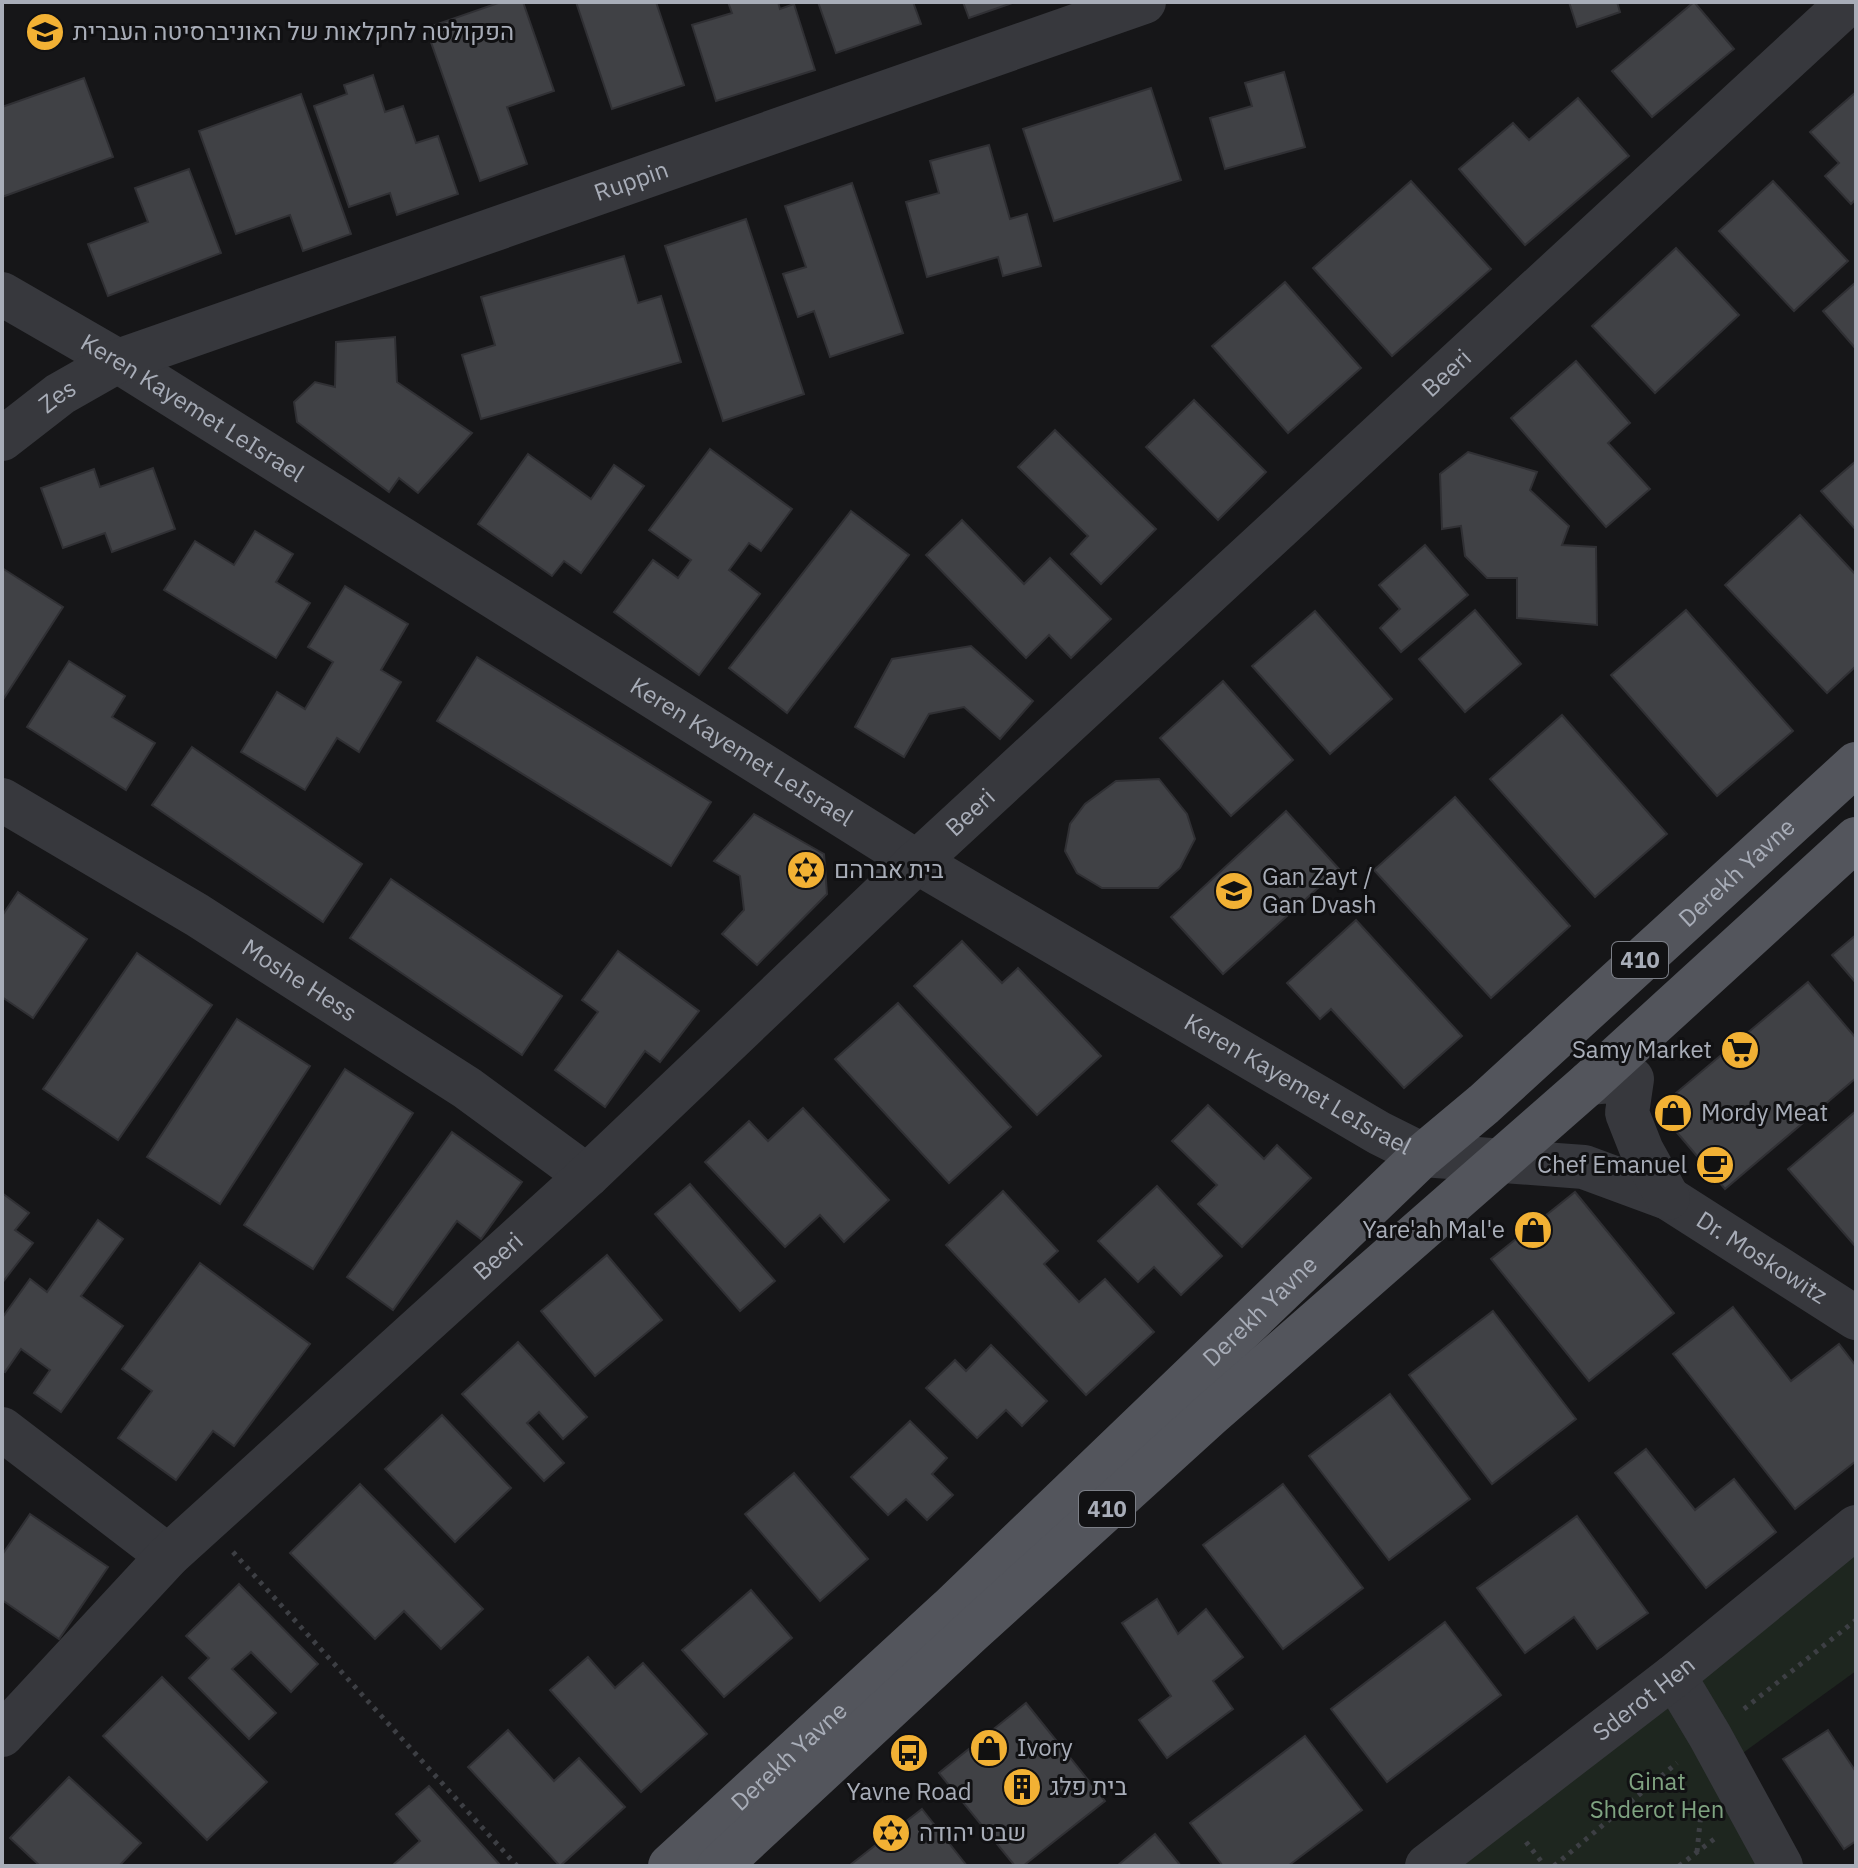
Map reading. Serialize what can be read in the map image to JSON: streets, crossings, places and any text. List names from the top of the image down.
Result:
{
  "streets": {
    "main road": ["Derekh Yavne", "410"],
    "street": [
      "Ruppin",
      "Beeri",
      "Zes",
      "Keren Kayemet LeIsrael",
      "Moshe Hess",
      "Dr. Moskowitz",
      "Sderot Hen"
    ]
  },
  "crossings": [
    ["Ruppin", "Zes"],
    ["Ruppin", "Keren Kayemet LeIsrael"],
    ["Beeri", "Keren Kayemet LeIsrael"],
    ["Beeri", "Moshe Hess"],
    ["Zes", "Keren Kayemet LeIsrael"],
    ["Keren Kayemet LeIsrael", "Derekh Yavne"],
    ["Keren Kayemet LeIsrael", "Dr. Moskowitz"],
    ["Derekh Yavne", "Dr. Moskowitz"]
  ],
  "parks": ["Ginat Shderot Hen"],
  "places": {
    "school or university": ["הפקולטה לחקלאות של האוניברסיטה העברית", "Gan Zayt / Gan Dvash"],
    "synagogue": ["בית אברהם", "שבט יהודה"],
    "supermarket": ["Samy Market"],
    "shop": ["Mordy Meat", "Yare'ah Mal'e", "Ivory"],
    "cafe": ["Chef Emanuel"],
    "bus stop": ["Yavne Road"],
    "building": ["בית פלג"]
  }
}
